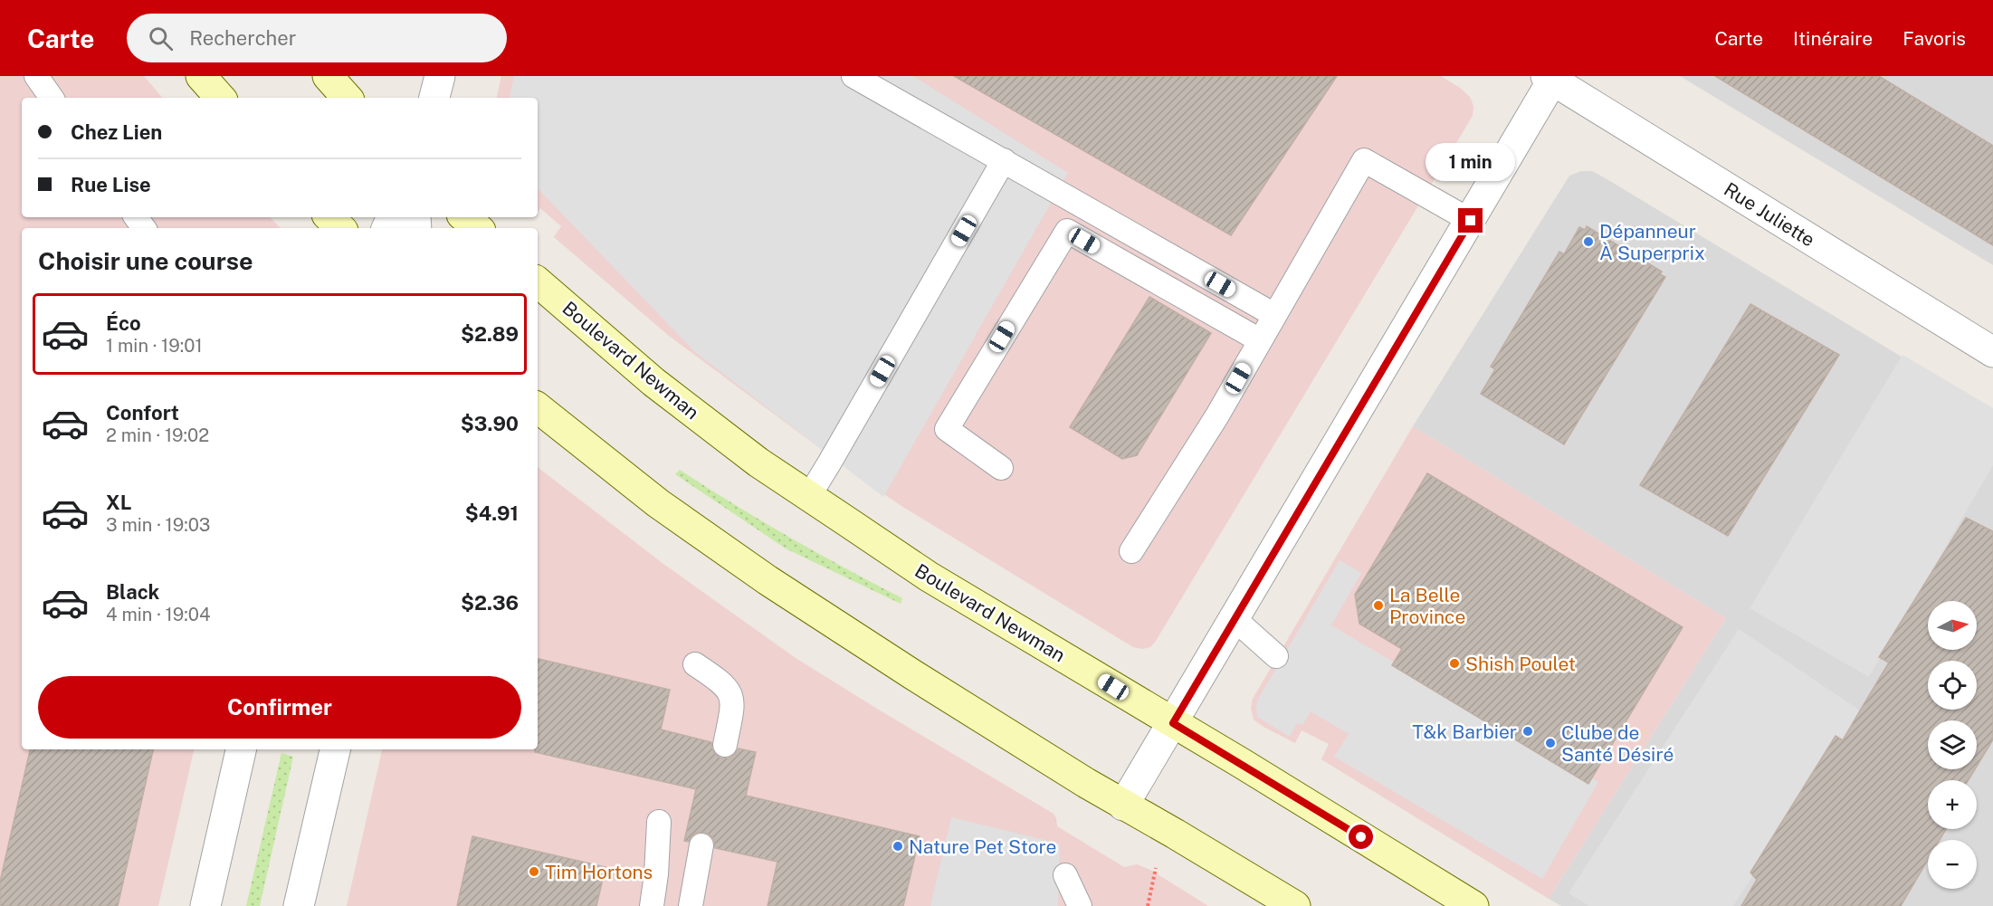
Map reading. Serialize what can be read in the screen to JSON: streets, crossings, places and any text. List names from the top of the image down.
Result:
{
  "streets": {
    "main road": ["Boulevard Newman"],
    "street": ["Rue Juliette"]
  },
  "places": [
    "Dépanneur À Superprix",
    "La Belle Province",
    "Shish Poulet",
    "T&k Barbier",
    "Clube de Santé Désiré",
    "Nature Pet Store",
    "Tim Hortons"
  ],
  "north": "right",
  "page": {
    "header": "Carte",
    "search": "Rechercher",
    "nav": ["Carte", "Itinéraire", "Favoris"],
    "banner": ["Chez Lien", "Rue Lise"],
    "bubble": "1 min",
    "heading": "Choisir une course",
    "list": [
      {
        "name": "Éco",
        "note": "1 min · 19:01",
        "value": "$2.89"
      },
      {
        "name": "Confort",
        "note": "2 min · 19:02",
        "value": "$3.90"
      },
      {
        "name": "XL",
        "note": "3 min · 19:03",
        "value": "$4.91"
      },
      {
        "name": "Black",
        "note": "4 min · 19:04",
        "value": "$2.36"
      }
    ],
    "map_buttons": ["+", "−"],
    "buttons": "Confirmer"
  }
}
